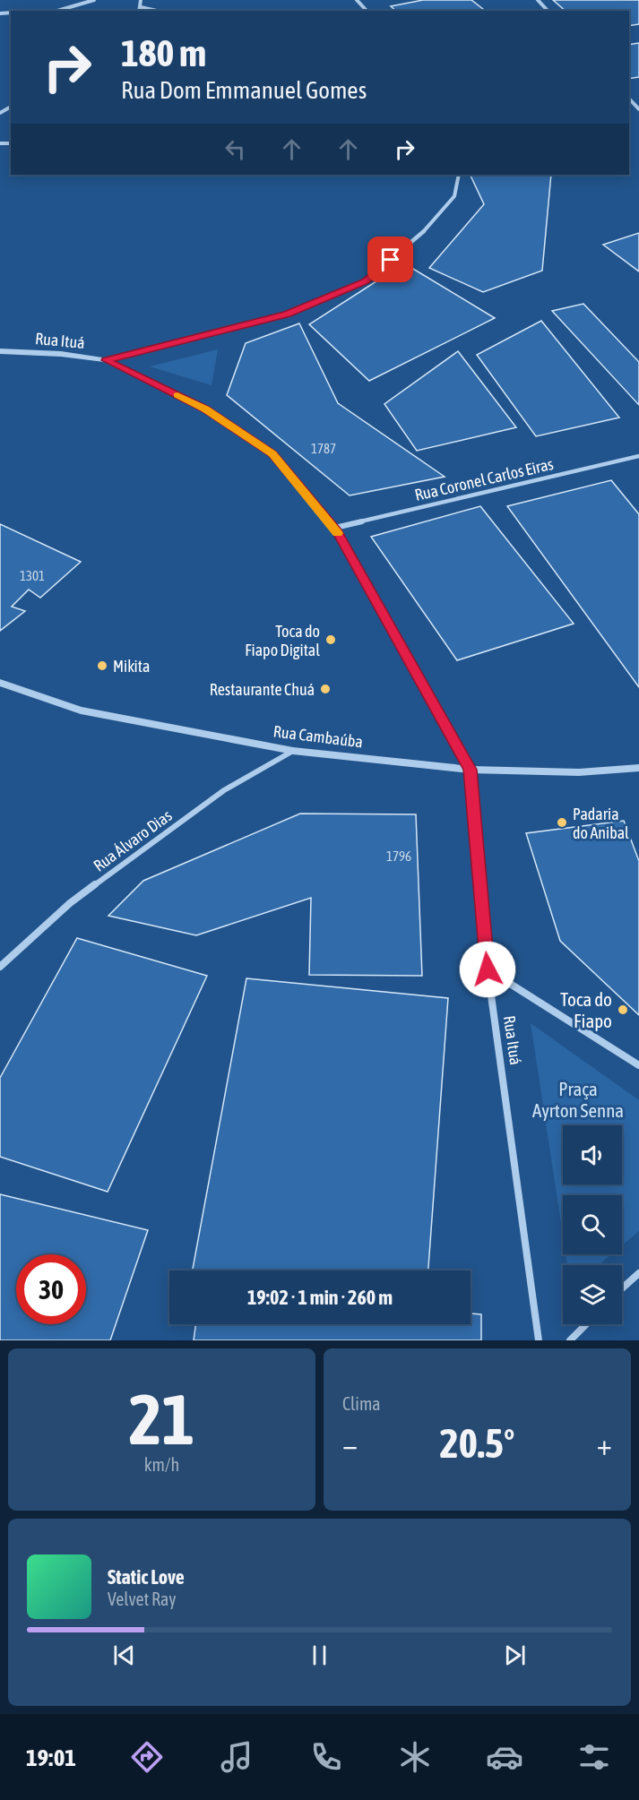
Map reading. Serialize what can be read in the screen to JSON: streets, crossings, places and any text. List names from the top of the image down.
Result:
{
  "streets": {
    "street": [
      "Rua Ituá",
      "Rua Coronel Carlos Eiras",
      "Rua Cambaúba",
      "Rua Álvaro Dias"
    ]
  },
  "crossings": [
    ["Rua Ituá", "Rua Coronel Carlos Eiras"],
    ["Rua Ituá", "Rua Cambaúba"],
    ["Rua Cambaúba", "Rua Álvaro Dias"]
  ],
  "parks": ["Praça Ayrton Senna"],
  "places": [
    "Toca do Fiapo Digital",
    "Mikita",
    "Restaurante Chuá",
    "Padaria do Anibal",
    "Toca do Fiapo"
  ],
  "house_numbers": ["1787", "1301", "1796"],
  "page": {
    "turn": ["180 m", "Rua Dom Emmanuel Gomes"],
    "limit": "30",
    "trip": "19:02 · 1 min · 260 m",
    "tile": [
      ["21", "km/h"],
      "Clima"
    ],
    "heat": ["−", "20.5°", "+"],
    "song": ["Static Love", "Velvet Ray"],
    "tabs": "19:01"
  }
}
